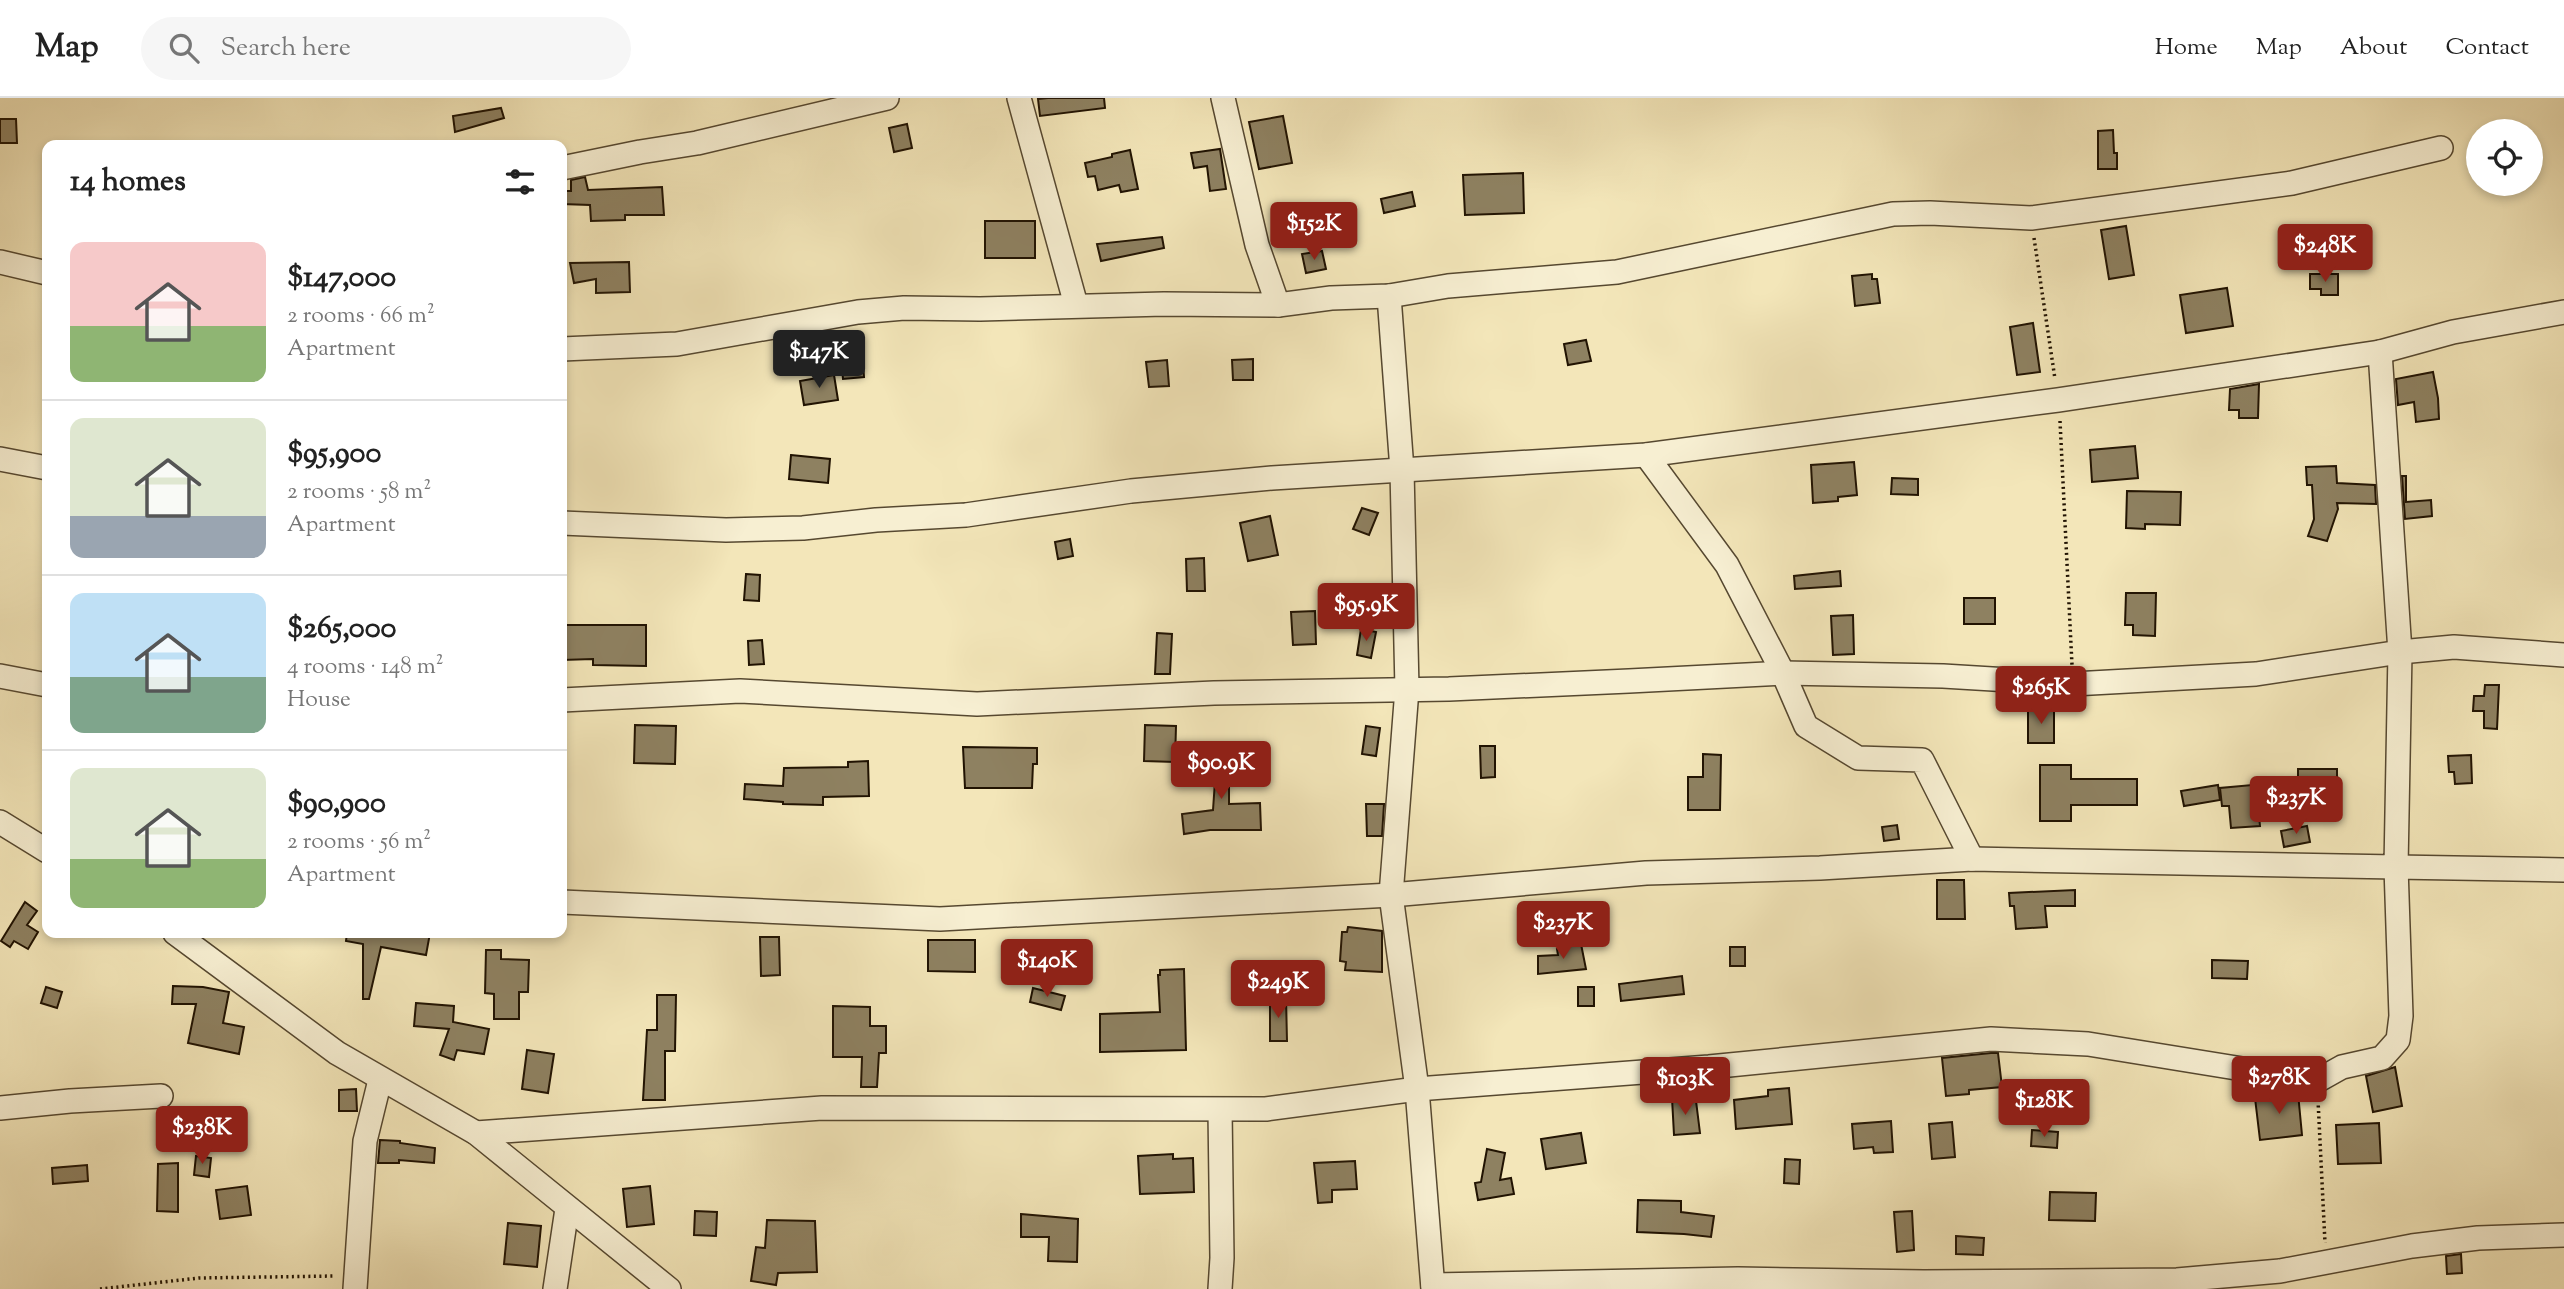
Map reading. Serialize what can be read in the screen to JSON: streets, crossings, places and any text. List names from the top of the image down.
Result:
{
  "page": {
    "header": "Map",
    "search": "Search here",
    "nav": [
      "Home",
      "Map",
      "About",
      "Contact"
    ],
    "heading": "14 homes",
    "price": [
      "$152K",
      "$248K",
      "$147K",
      "$95.9K",
      "$265K",
      "$90.9K",
      "$237K",
      "$237K",
      "$140K",
      "$249K",
      "$278K",
      "$103K",
      "$128K",
      "$238K"
    ],
    "list": [
      {
        "name": "$147,000",
        "note": "2 rooms · 66 m² · Apartment"
      },
      {
        "name": "$95,900",
        "note": "2 rooms · 58 m² · Apartment"
      },
      {
        "name": "$265,000",
        "note": "4 rooms · 148 m² · House"
      },
      {
        "name": "$90,900",
        "note": "2 rooms · 56 m² · Apartment"
      }
    ]
  }
}
